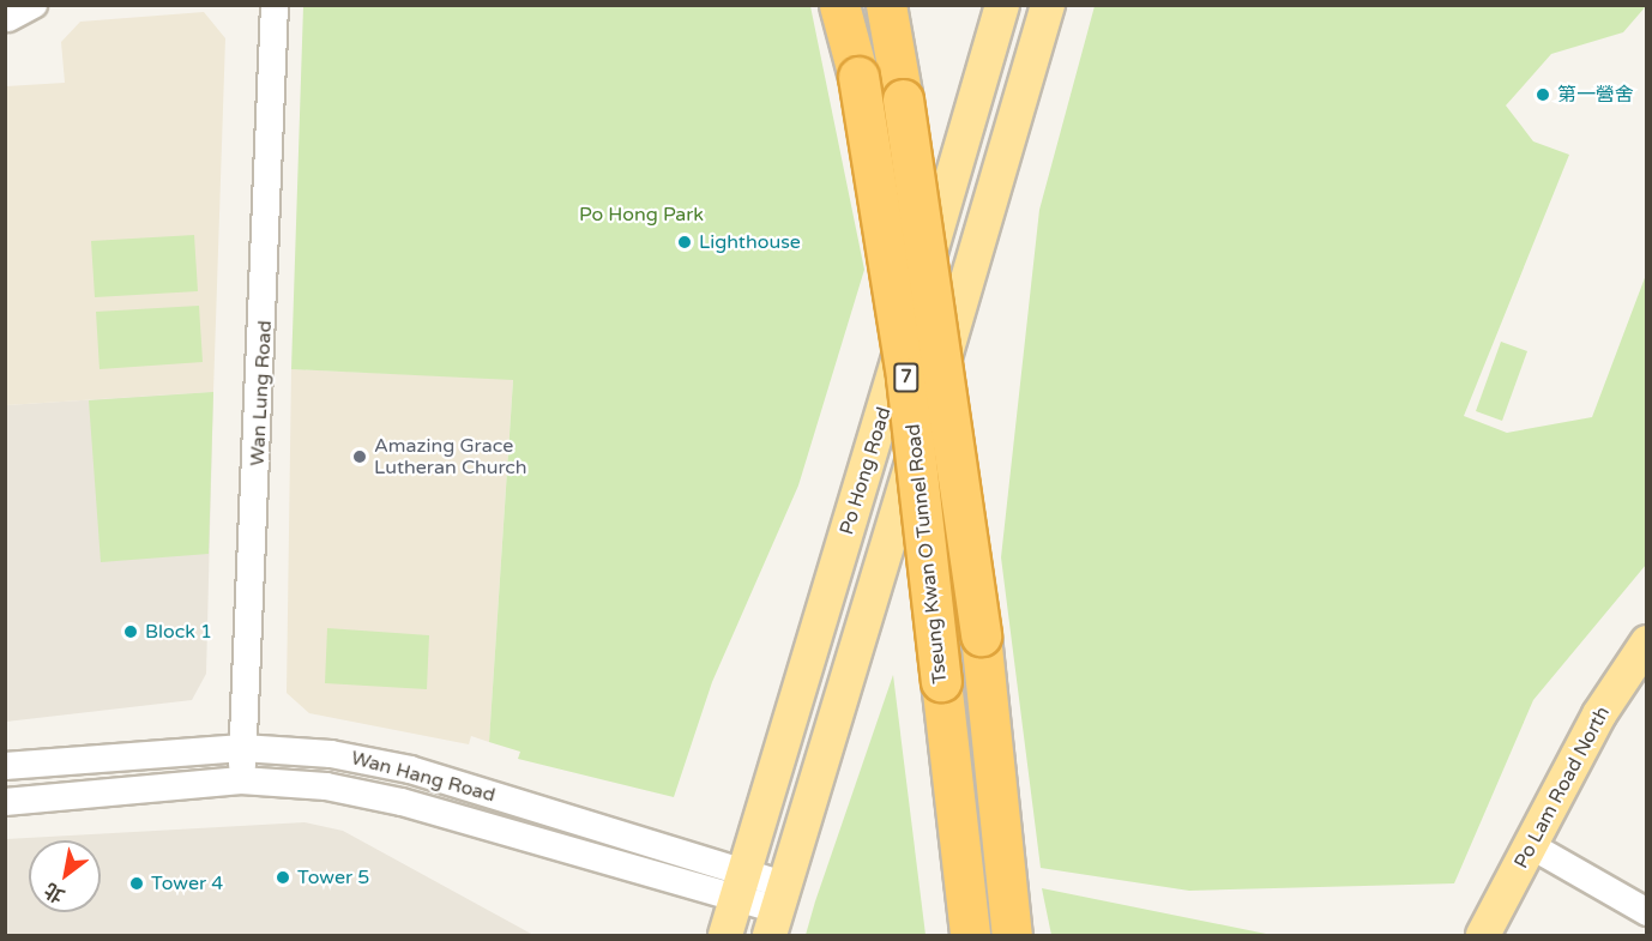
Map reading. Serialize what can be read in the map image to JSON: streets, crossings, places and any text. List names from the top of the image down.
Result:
{
  "streets": {
    "highway": ["7", "Tseung Kwan O Tunnel Road"],
    "main road": ["Po Hong Road", "Po Lam Road North"],
    "street": ["Wan Lung Road", "Wan Hang Road"]
  },
  "crossings": [
    ["Wan Lung Road", "Wan Hang Road"],
    ["Po Hong Road", "Wan Hang Road"]
  ],
  "parks": ["Po Hong Park"],
  "places": [
    "第一營舍",
    "Lighthouse",
    "Amazing Grace Lutheran Church",
    "Block 1",
    "Tower 5",
    "Tower 4"
  ],
  "north": "bottom left"
}
